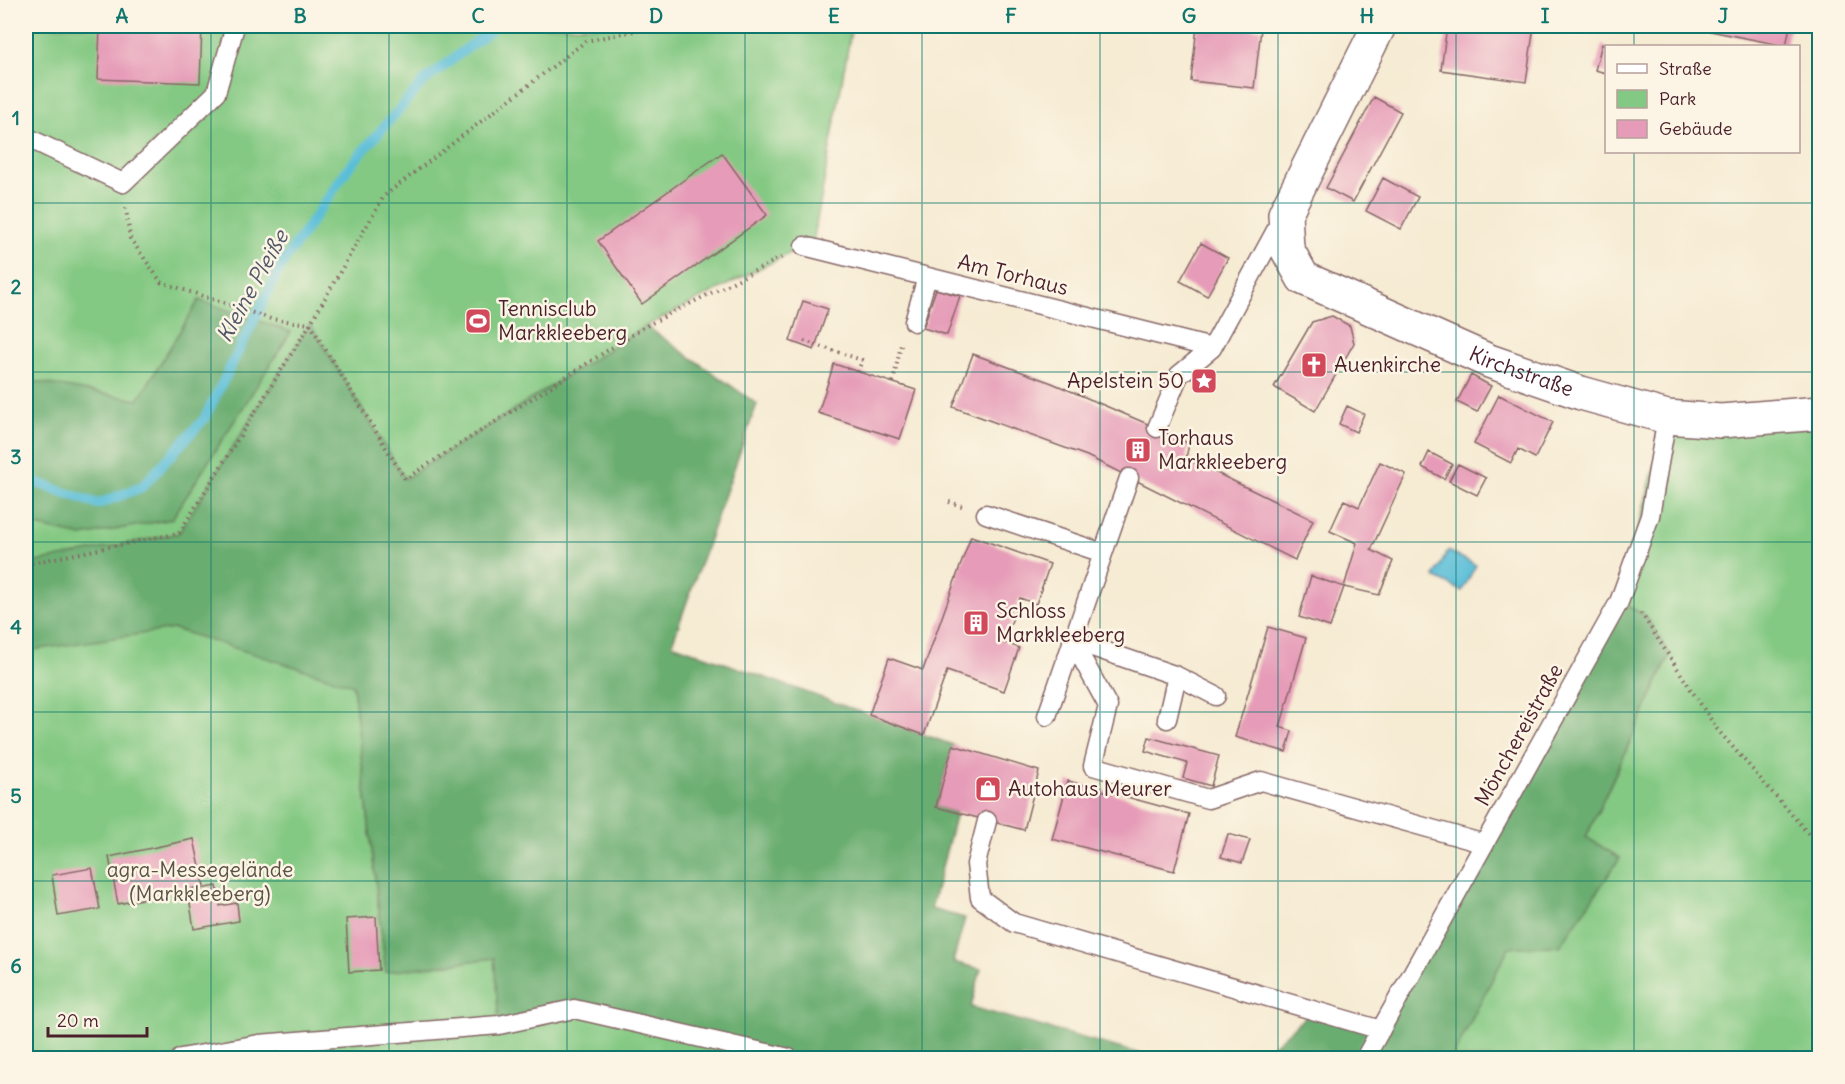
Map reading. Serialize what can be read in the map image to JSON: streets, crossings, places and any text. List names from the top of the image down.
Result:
{
  "streets": {
    "street": ["Kirchstraße"],
    "lane": ["Am Torhaus", "Mönchereistraße"]
  },
  "crossings": [
    ["Am Torhaus", "Kirchstraße"],
    ["Kirchstraße", "Mönchereistraße"]
  ],
  "water": ["Kleine Pleiße"],
  "parks": ["agra-Messegelände (Markkleeberg)"],
  "places": {
    "sports": ["Tennisclub Markkleeberg"],
    "church": ["Auenkirche"],
    "place": ["Apelstein 50"],
    "building": ["Torhaus Markkleeberg", "Schloss Markkleeberg"],
    "shop": ["Autohaus Meurer"]
  },
  "legend": ["Straße", "Park", "Gebäude"],
  "scale_bar": "20 m",
  "grid": {
    "columns": [
      "A",
      "B",
      "C",
      "D",
      "E",
      "F",
      "G",
      "H",
      "I",
      "J"
    ],
    "rows": [
      "1",
      "2",
      "3",
      "4",
      "5",
      "6"
    ]
  }
}
